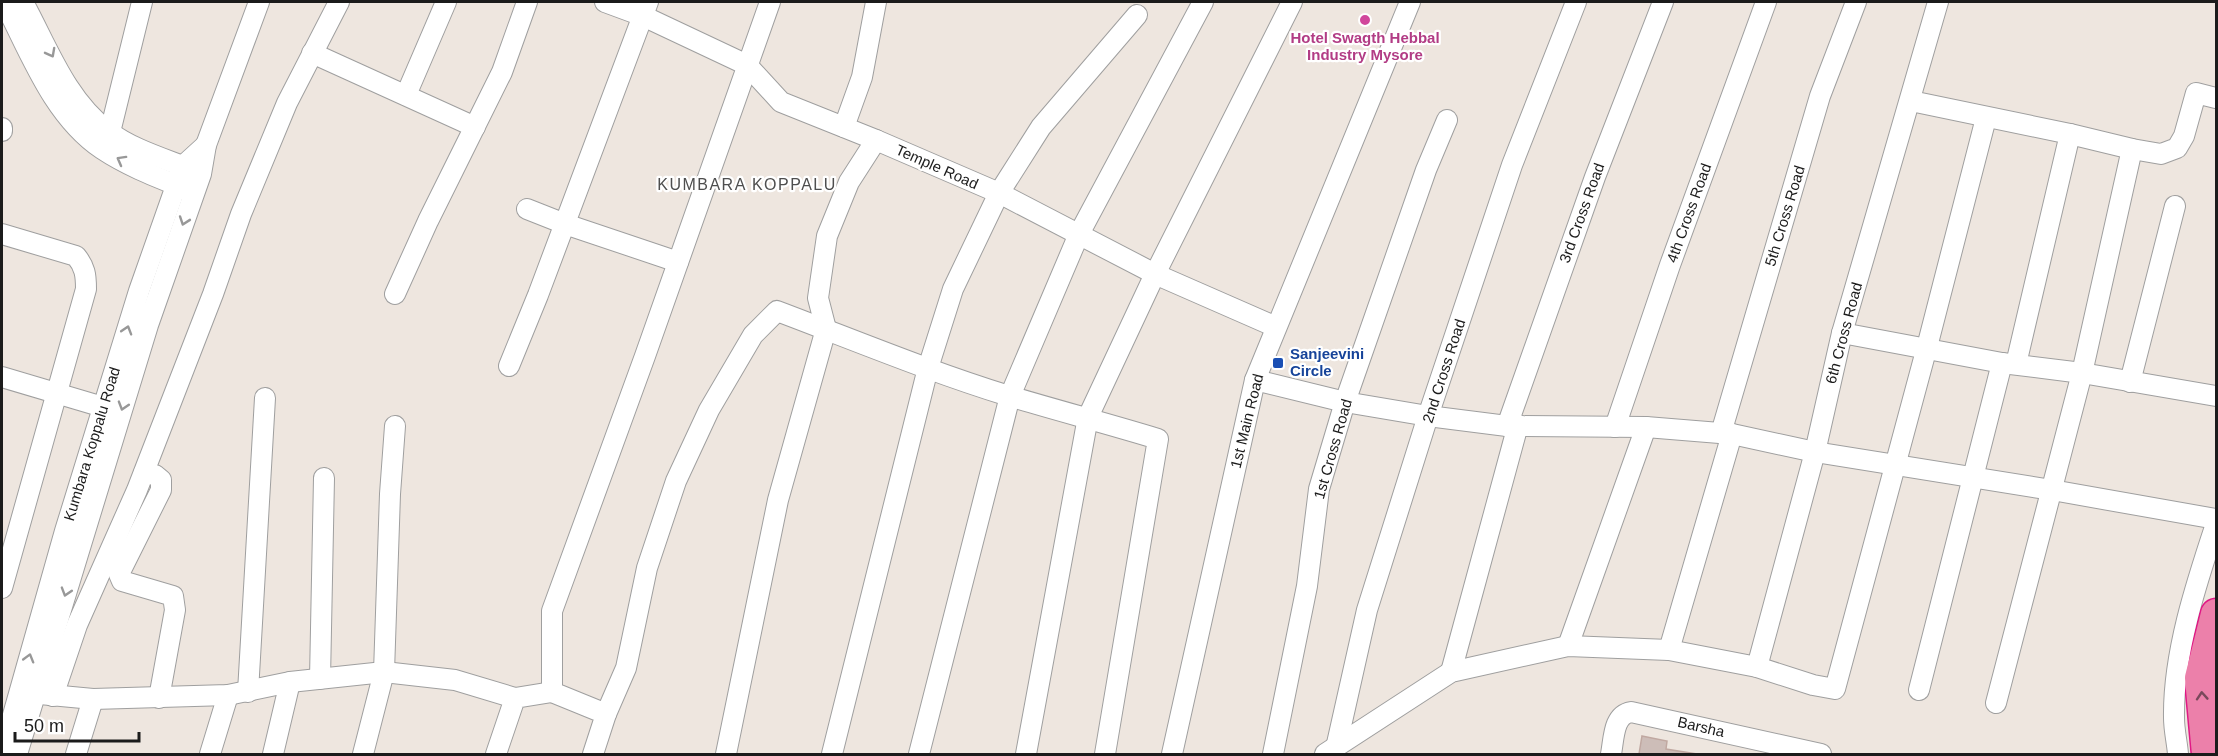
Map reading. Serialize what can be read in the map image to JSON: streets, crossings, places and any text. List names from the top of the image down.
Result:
{
  "streets": {
    "street": [
      "Temple Road",
      "3rd Cross Road",
      "4th Cross Road",
      "5th Cross Road",
      "6th Cross Road",
      "2nd Cross Road",
      "1st Main Road",
      "Kumbara Koppalu Road",
      "1st Cross Road",
      "Barsha"
    ]
  },
  "crossings": [
    ["Temple Road", "1st Main Road"]
  ],
  "districts": ["KUMBARA KOPPALU"],
  "places": {
    "other": ["Hotel Swagth Hebbal Industry Mysore"],
    "transit": ["Sanjeevini Circle"]
  },
  "scale_bar": "50 m"
}
